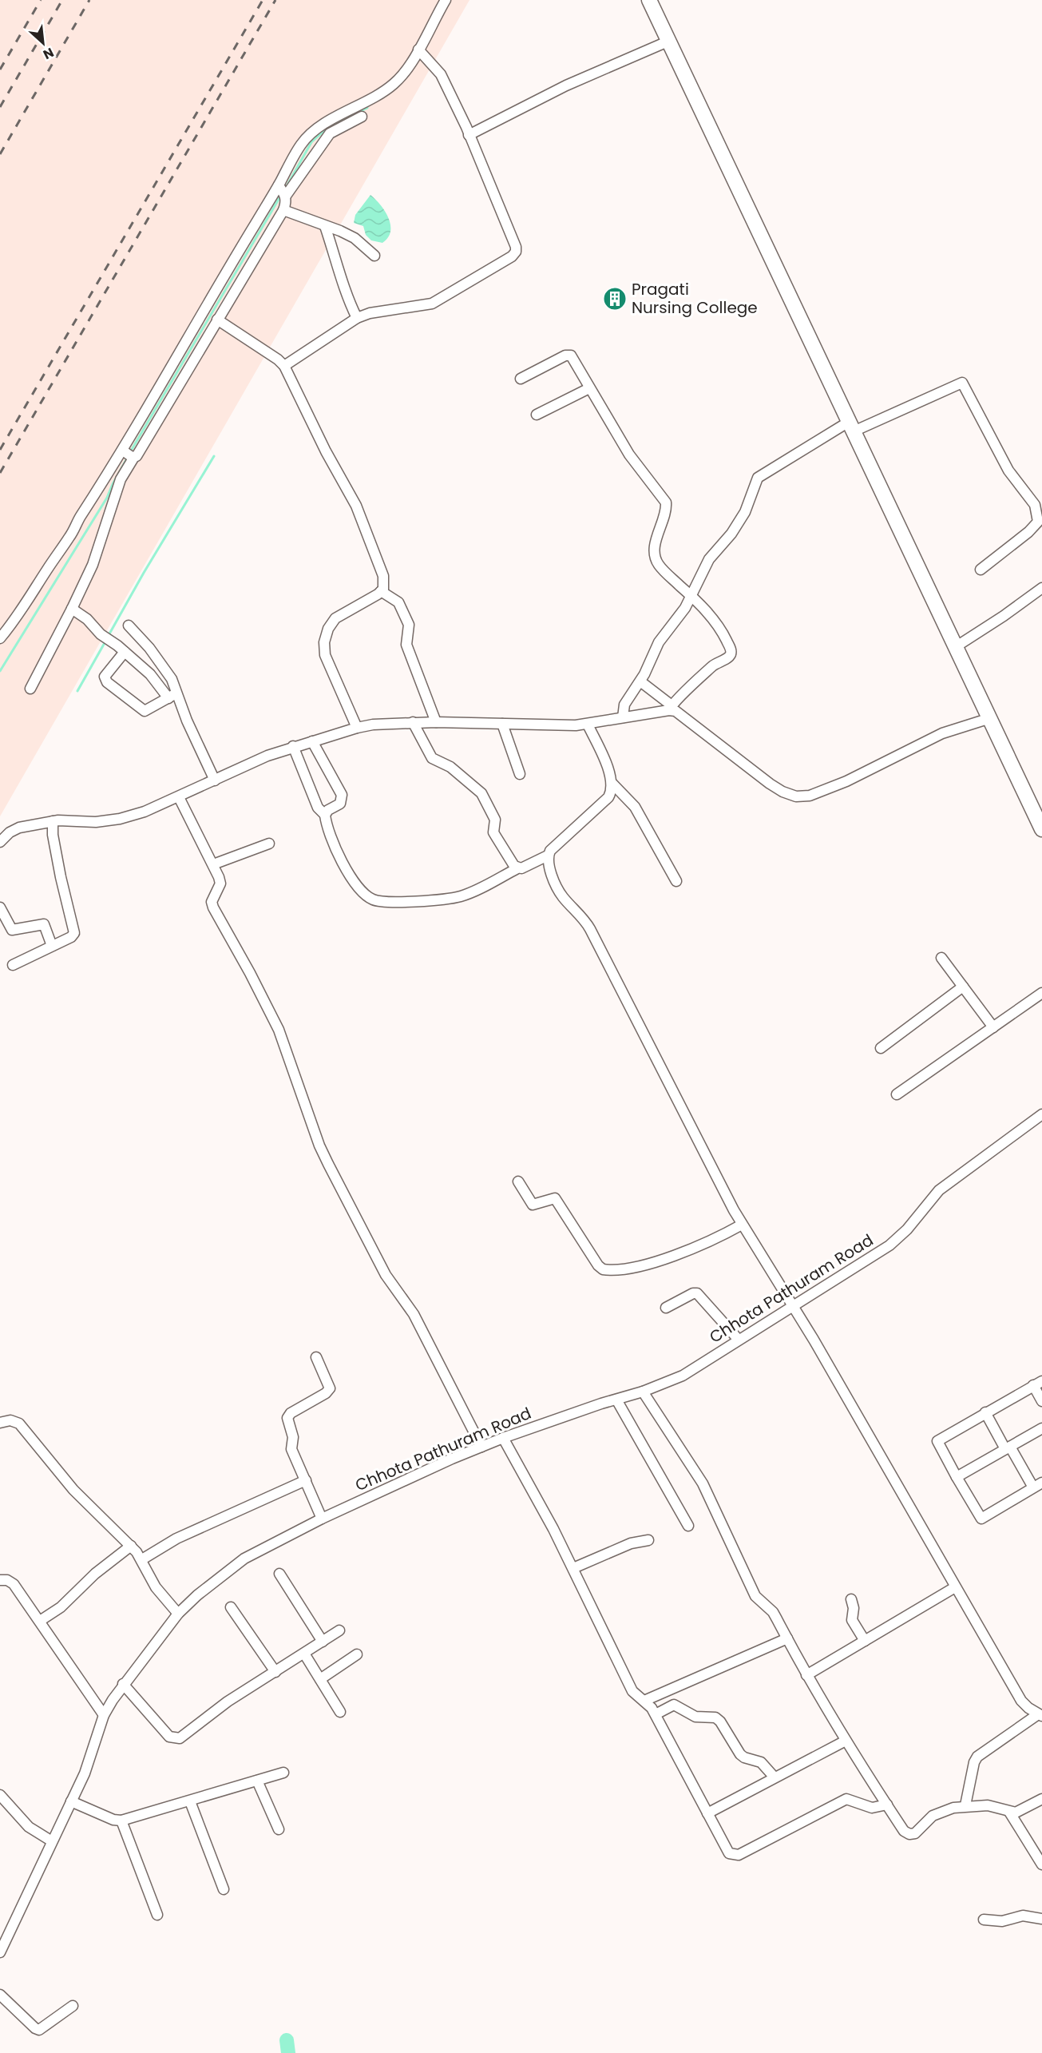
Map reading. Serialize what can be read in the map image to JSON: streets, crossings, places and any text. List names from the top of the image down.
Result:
{
  "streets": {
    "street": ["Chhota Pathuram Road"]
  },
  "places": {
    "building": ["Pragati Nursing College"]
  },
  "north": "bottom right"
}
